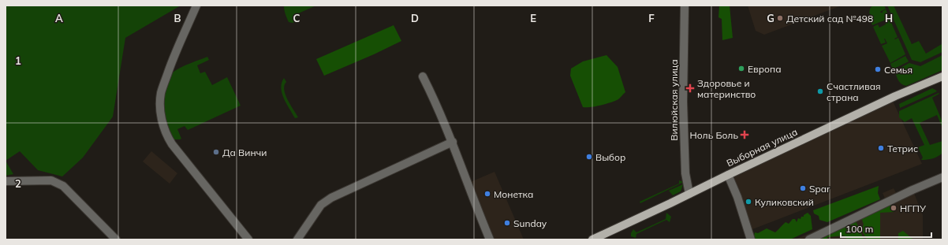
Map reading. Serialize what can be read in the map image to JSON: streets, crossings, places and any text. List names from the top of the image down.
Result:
{
  "streets": {
    "main road": ["Выборная улица"],
    "street": ["Вилюйская улица"]
  },
  "crossings": [
    ["Вилюйская улица", "Выборная улица"]
  ],
  "places": {
    "other": [
      "Детский сад №498",
      "Европа",
      "Семья",
      "Счастливая страна",
      "Тетрис",
      "Да Винчи",
      "Выбор",
      "Spar",
      "Монетка",
      "Куликовский",
      "НГПУ",
      "Sunday"
    ],
    "health": ["Здоровье и материнство", "Ноль Боль"]
  },
  "scale_bar": "100 m",
  "grid": {
    "columns": [
      "A",
      "B",
      "C",
      "D",
      "E",
      "F",
      "G",
      "H"
    ],
    "rows": ["1", "2"]
  }
}
